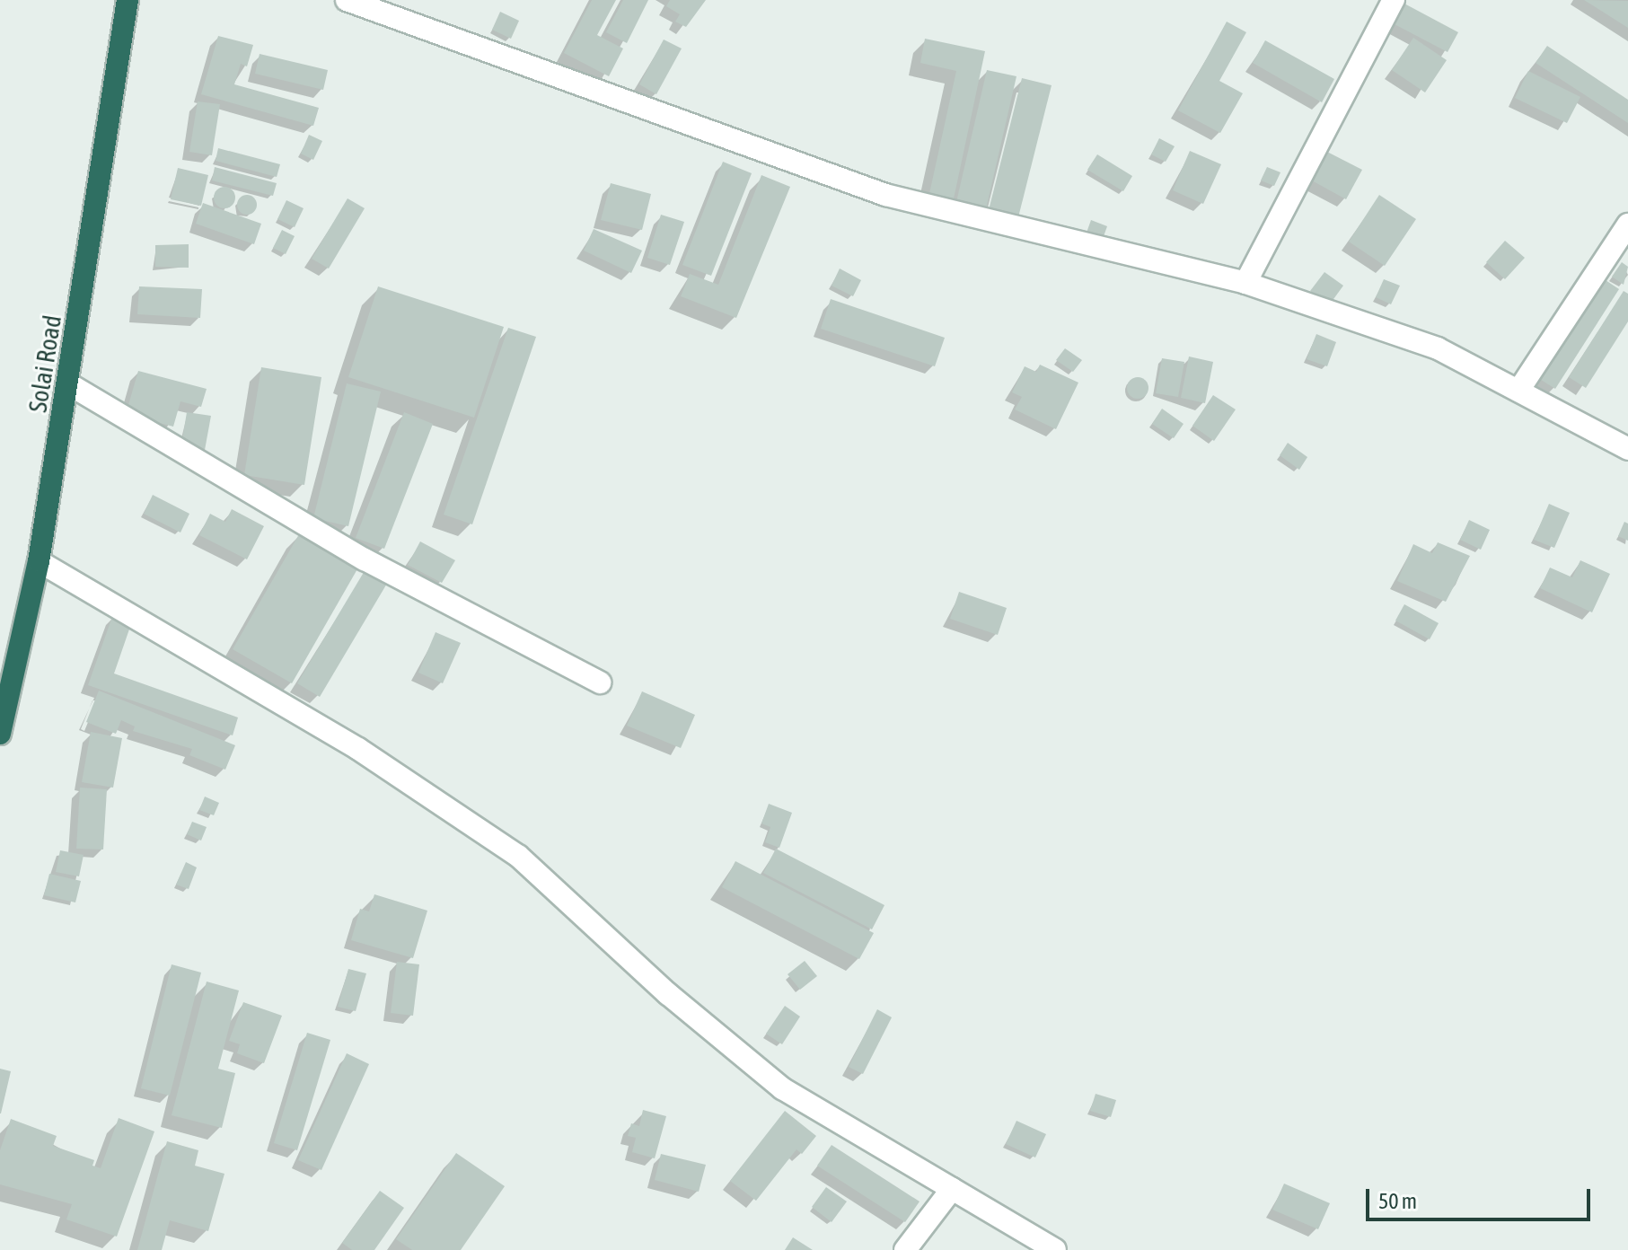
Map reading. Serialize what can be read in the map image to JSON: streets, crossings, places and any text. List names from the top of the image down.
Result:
{
  "streets": {
    "highway": ["Solai Road"]
  },
  "scale_bar": "50 m"
}
